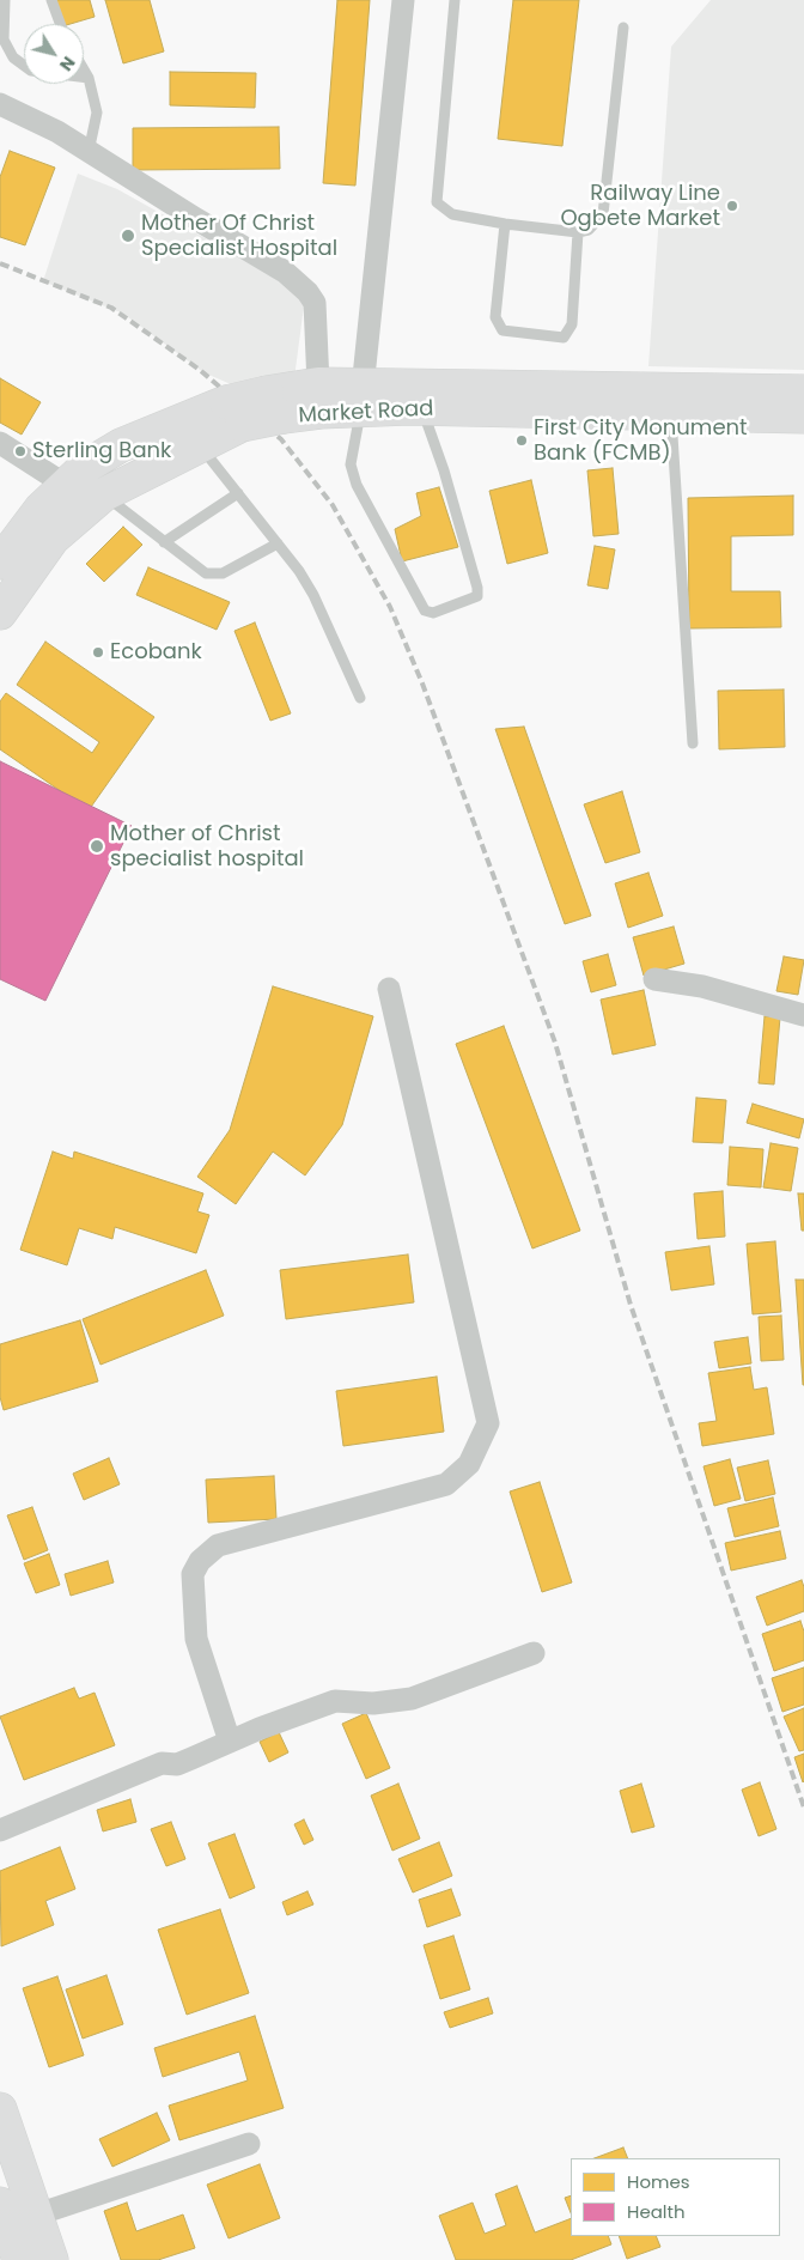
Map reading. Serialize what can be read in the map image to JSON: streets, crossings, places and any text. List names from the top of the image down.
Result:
{
  "streets": {
    "main road": ["Market Road"]
  },
  "places": [
    "Railway Line Ogbete Market",
    "Mother Of Christ Specialist Hospital",
    "First City Monument Bank (FCMB)",
    "Sterling Bank",
    "Ecobank",
    "Mother of Christ specialist hospital"
  ],
  "legend": ["Homes", "Health"],
  "north": "bottom right"
}
